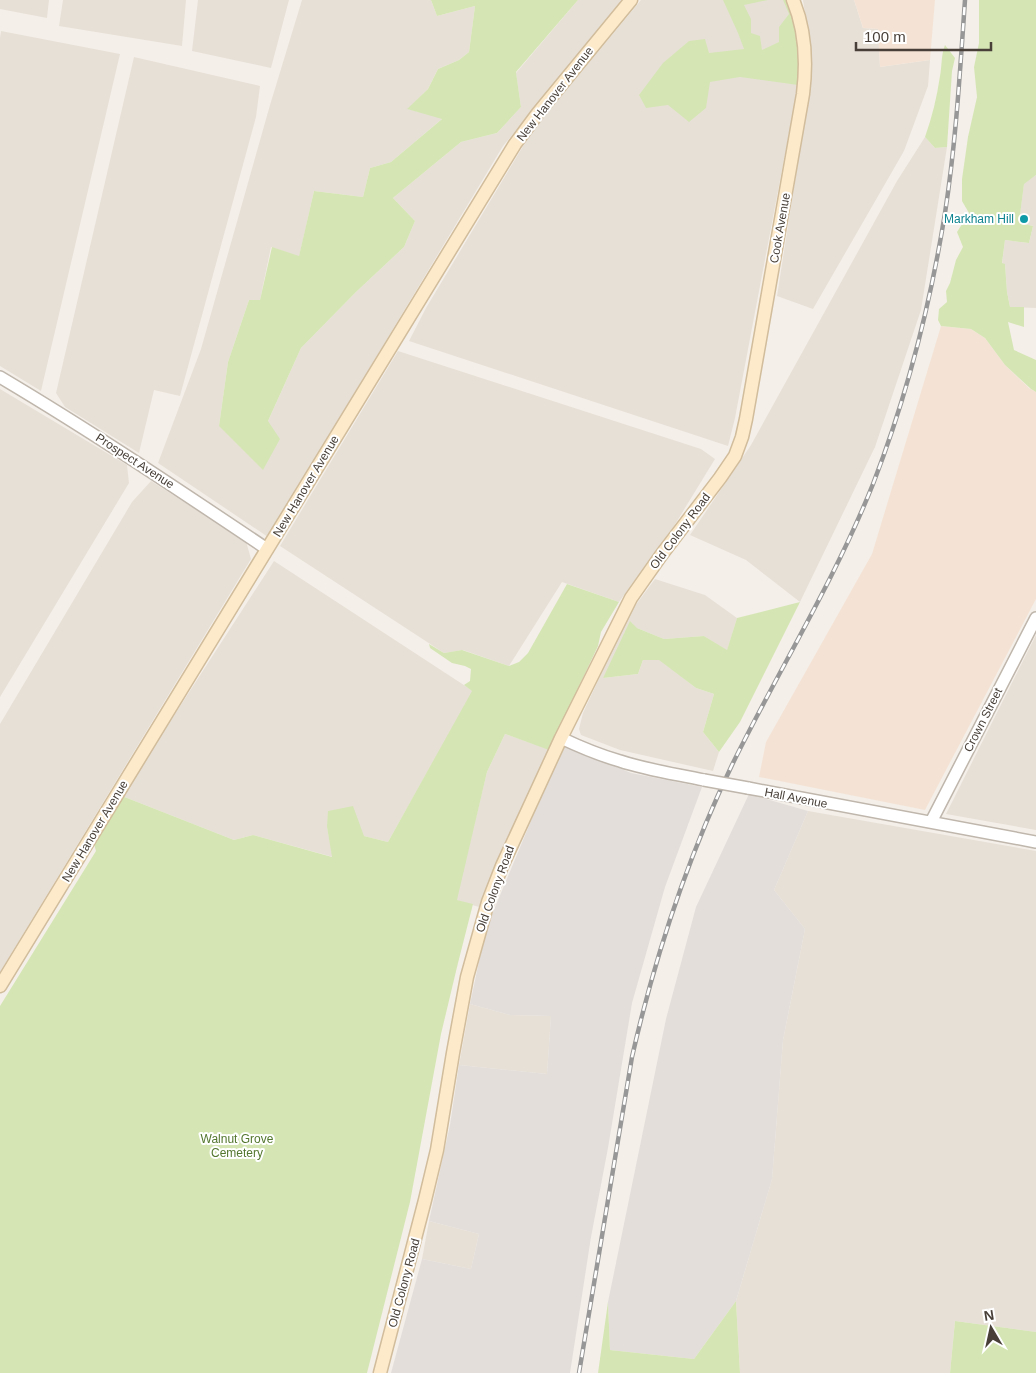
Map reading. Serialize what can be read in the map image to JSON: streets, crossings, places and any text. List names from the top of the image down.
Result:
{
  "streets": {
    "main road": ["New Hanover Avenue", "Cook Avenue", "Old Colony Road"],
    "street": ["Prospect Avenue", "Crown Street", "Hall Avenue"]
  },
  "crossings": [
    ["New Hanover Avenue", "Prospect Avenue"],
    ["Cook Avenue", "Old Colony Road"],
    ["Old Colony Road", "Hall Avenue"],
    ["Crown Street", "Hall Avenue"]
  ],
  "parks": ["Walnut Grove Cemetery"],
  "places": ["Markham Hill"],
  "scale_bar": "100 m",
  "north": "top"
}
